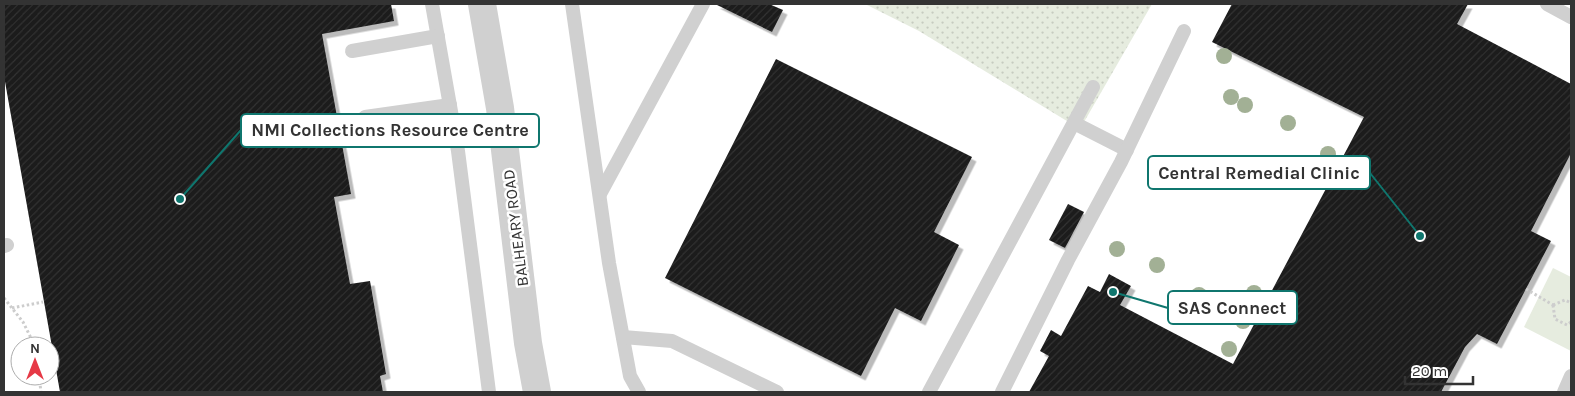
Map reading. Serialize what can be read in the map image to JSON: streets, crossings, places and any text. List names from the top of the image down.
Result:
{
  "streets": {
    "street": ["BALHEARY ROAD"]
  },
  "places": ["NMI Collections Resource Centre", "Central Remedial Clinic", "SAS Connect"],
  "scale_bar": "20 m",
  "north": "top"
}
